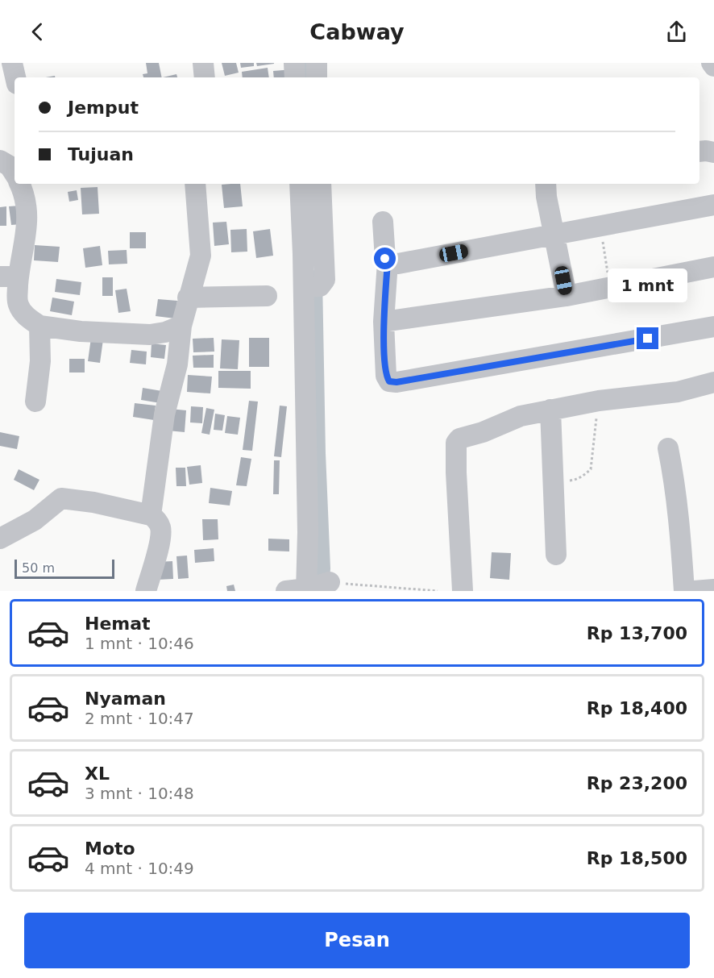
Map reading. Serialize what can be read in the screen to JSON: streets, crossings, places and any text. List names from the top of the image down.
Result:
{
  "scale_bar": "50 m",
  "page": {
    "header": "Cabway",
    "banner": ["Jemput", "Tujuan"],
    "bubble": "1 mnt",
    "scale": "50 m",
    "list": [
      {
        "name": "Hemat",
        "note": "1 mnt · 10:46",
        "value": "Rp 13,700"
      },
      {
        "name": "Nyaman",
        "note": "2 mnt · 10:47",
        "value": "Rp 18,400"
      },
      {
        "name": "XL",
        "note": "3 mnt · 10:48",
        "value": "Rp 23,200"
      },
      {
        "name": "Moto",
        "note": "4 mnt · 10:49",
        "value": "Rp 18,500"
      }
    ],
    "buttons": "Pesan"
  }
}
